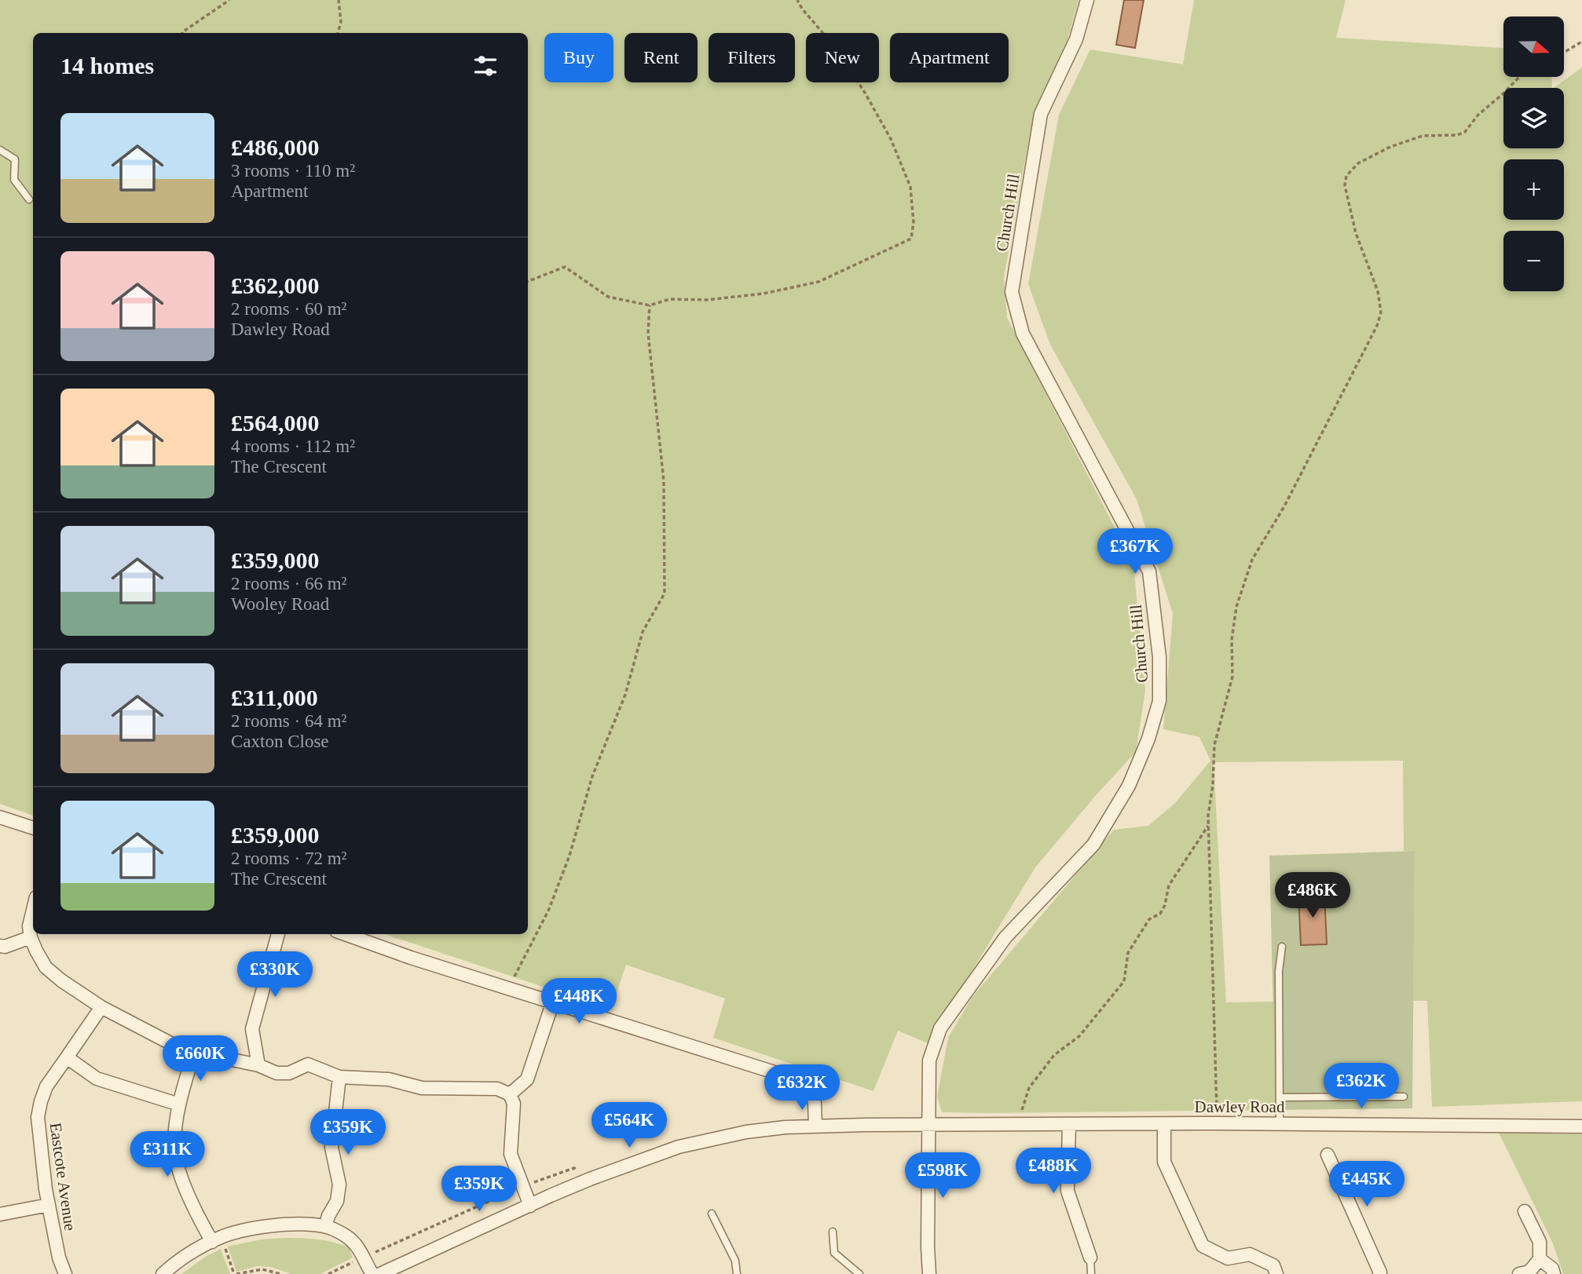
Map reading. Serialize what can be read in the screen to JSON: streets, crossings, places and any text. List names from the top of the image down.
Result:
{
  "streets": {
    "street": ["Church Hill", "Dawley Road", "Eastcote Avenue"]
  },
  "crossings": [
    ["Church Hill", "Dawley Road"]
  ],
  "north": "right",
  "page": {
    "map_buttons": ["+", "−"],
    "chip": [
      "Buy",
      "Rent",
      "Filters",
      "New",
      "Apartment"
    ],
    "heading": "14 homes",
    "list": [
      {
        "name": "£486,000",
        "note": "3 rooms · 110 m² · Apartment"
      },
      {
        "name": "£362,000",
        "note": "2 rooms · 60 m² · Dawley Road"
      },
      {
        "name": "£564,000",
        "note": "4 rooms · 112 m² · The Crescent"
      },
      {
        "name": "£359,000",
        "note": "2 rooms · 66 m² · Wooley Road"
      },
      {
        "name": "£311,000",
        "note": "2 rooms · 64 m² · Caxton Close"
      },
      {
        "name": "£359,000",
        "note": "2 rooms · 72 m² · The Crescent"
      }
    ],
    "price": [
      "£367K",
      "£486K",
      "£330K",
      "£448K",
      "£660K",
      "£362K",
      "£632K",
      "£564K",
      "£359K",
      "£311K",
      "£488K",
      "£598K",
      "£445K",
      "£359K"
    ]
  }
}
